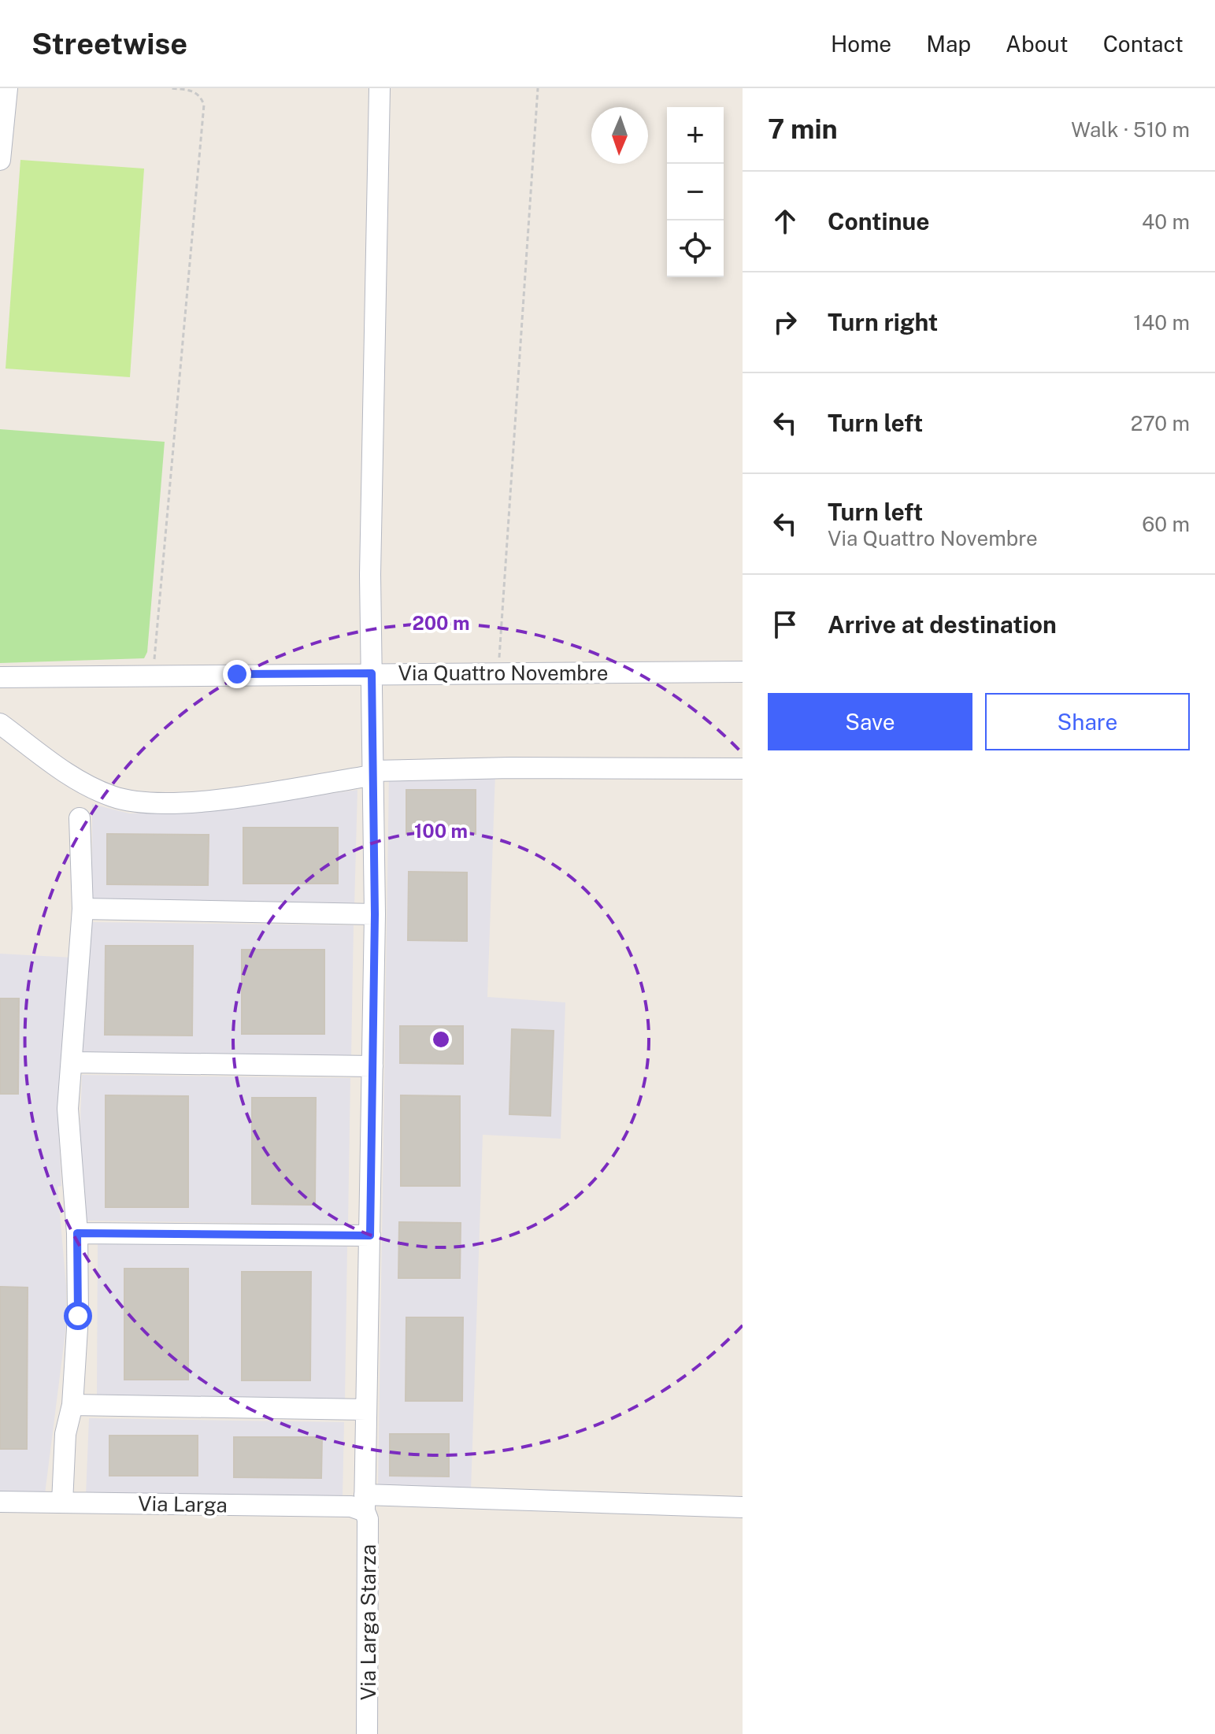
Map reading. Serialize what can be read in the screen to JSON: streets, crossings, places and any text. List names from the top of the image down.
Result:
{
  "streets": {
    "street": ["Via Quattro Novembre", "Via Larga", "Via Larga Starza"]
  },
  "crossings": [
    ["Via Quattro Novembre", "Via Larga Starza"],
    ["Via Larga", "Via Larga Starza"]
  ],
  "north": "bottom",
  "page": {
    "header": "Streetwise",
    "nav": [
      "Home",
      "Map",
      "About",
      "Contact"
    ],
    "heading": ["7 min", "Walk · 510 m"],
    "map_buttons": ["+", "−"],
    "list": [
      ["Continue", "40 m"],
      ["Turn right", "140 m"],
      ["Turn left", "270 m"],
      ["Turn left", "Via Quattro Novembre", "60 m"],
      "Arrive at destination"
    ],
    "buttons": ["Save", "Share"]
  },
  "rings": ["200 m", "100 m"]
}
